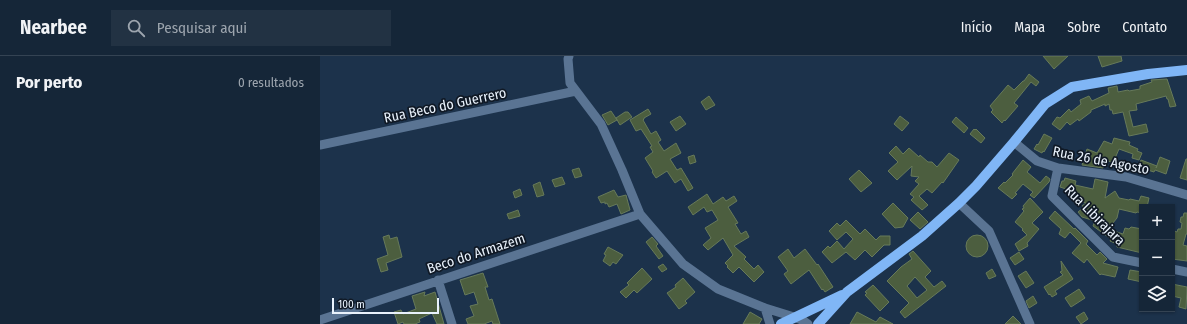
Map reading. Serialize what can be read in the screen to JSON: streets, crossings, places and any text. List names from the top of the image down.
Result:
{
  "streets": {
    "street": [
      "Rua Beco do Guerrero",
      "Rua 26 de Agosto",
      "Rua Libirajara",
      "Beco do Armazem"
    ]
  },
  "crossings": [
    ["Rua 26 de Agosto", "Rua Libirajara"]
  ],
  "scale_bar": "100 m",
  "page": {
    "header": "Nearbee",
    "search": "Pesquisar aqui",
    "nav": [
      "Início",
      "Mapa",
      "Sobre",
      "Contato"
    ],
    "heading": ["Por perto", "0 resultados"],
    "map_buttons": ["+", "−"],
    "scale": "100 m"
  }
}
